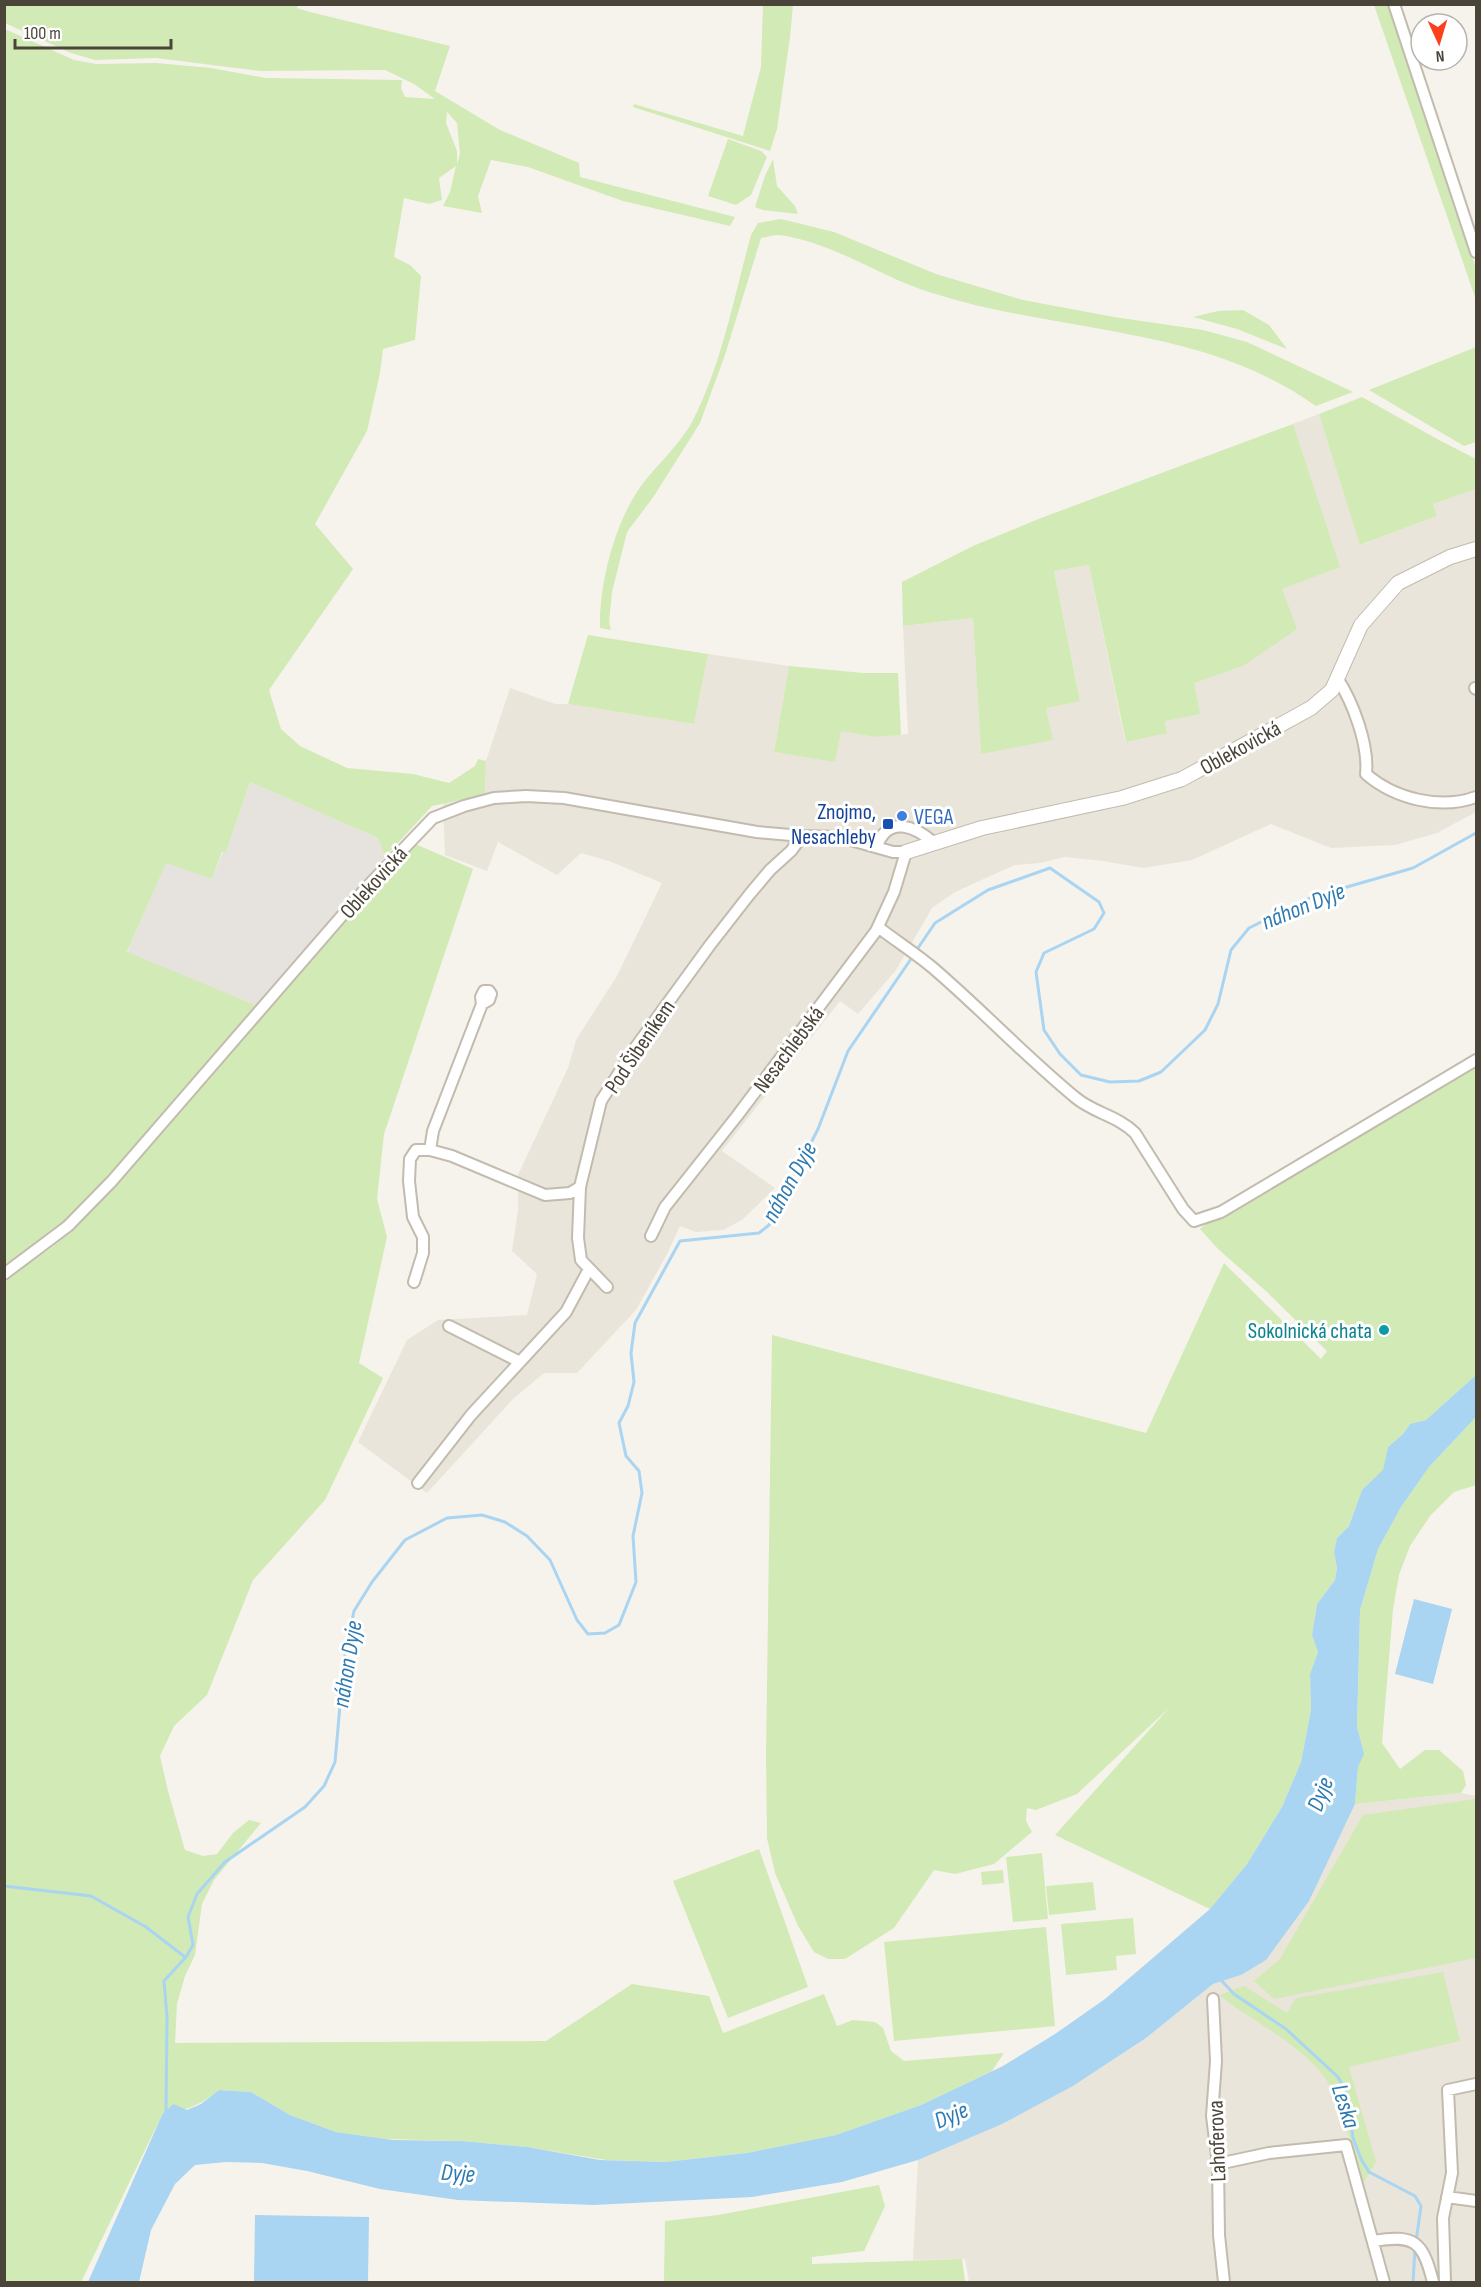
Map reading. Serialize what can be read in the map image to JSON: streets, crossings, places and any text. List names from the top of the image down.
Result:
{
  "streets": {
    "street": [
      "Oblekovická",
      "Pod Šibeníkem",
      "Nesachlebská",
      "Lahoferova"
    ]
  },
  "crossings": [
    ["Oblekovická", "Pod Šibeníkem"],
    ["Oblekovická", "Nesachlebská"]
  ],
  "water": ["náhon Dyje", "Dyje", "Leska"],
  "places": {
    "other": ["VEGA", "Sokolnická chata"],
    "transit": ["Znojmo, Nesachleby"]
  },
  "scale_bar": "100 m",
  "north": "bottom"
}
